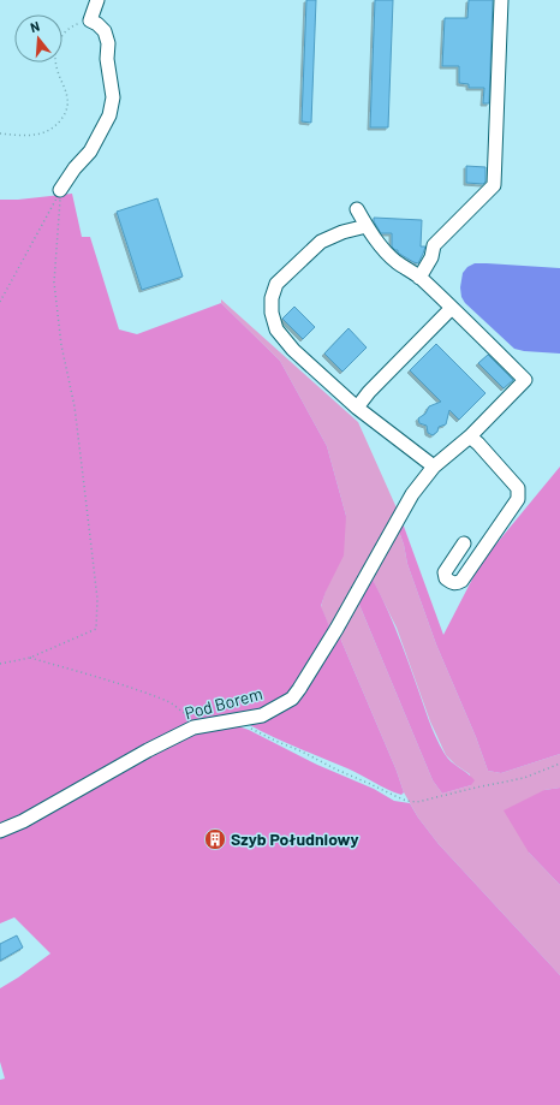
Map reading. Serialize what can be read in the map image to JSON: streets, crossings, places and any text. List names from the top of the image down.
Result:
{
  "streets": {
    "street": ["Pod Borem"]
  },
  "places": {
    "building": ["Szyb Południowy"]
  },
  "north": "top"
}
